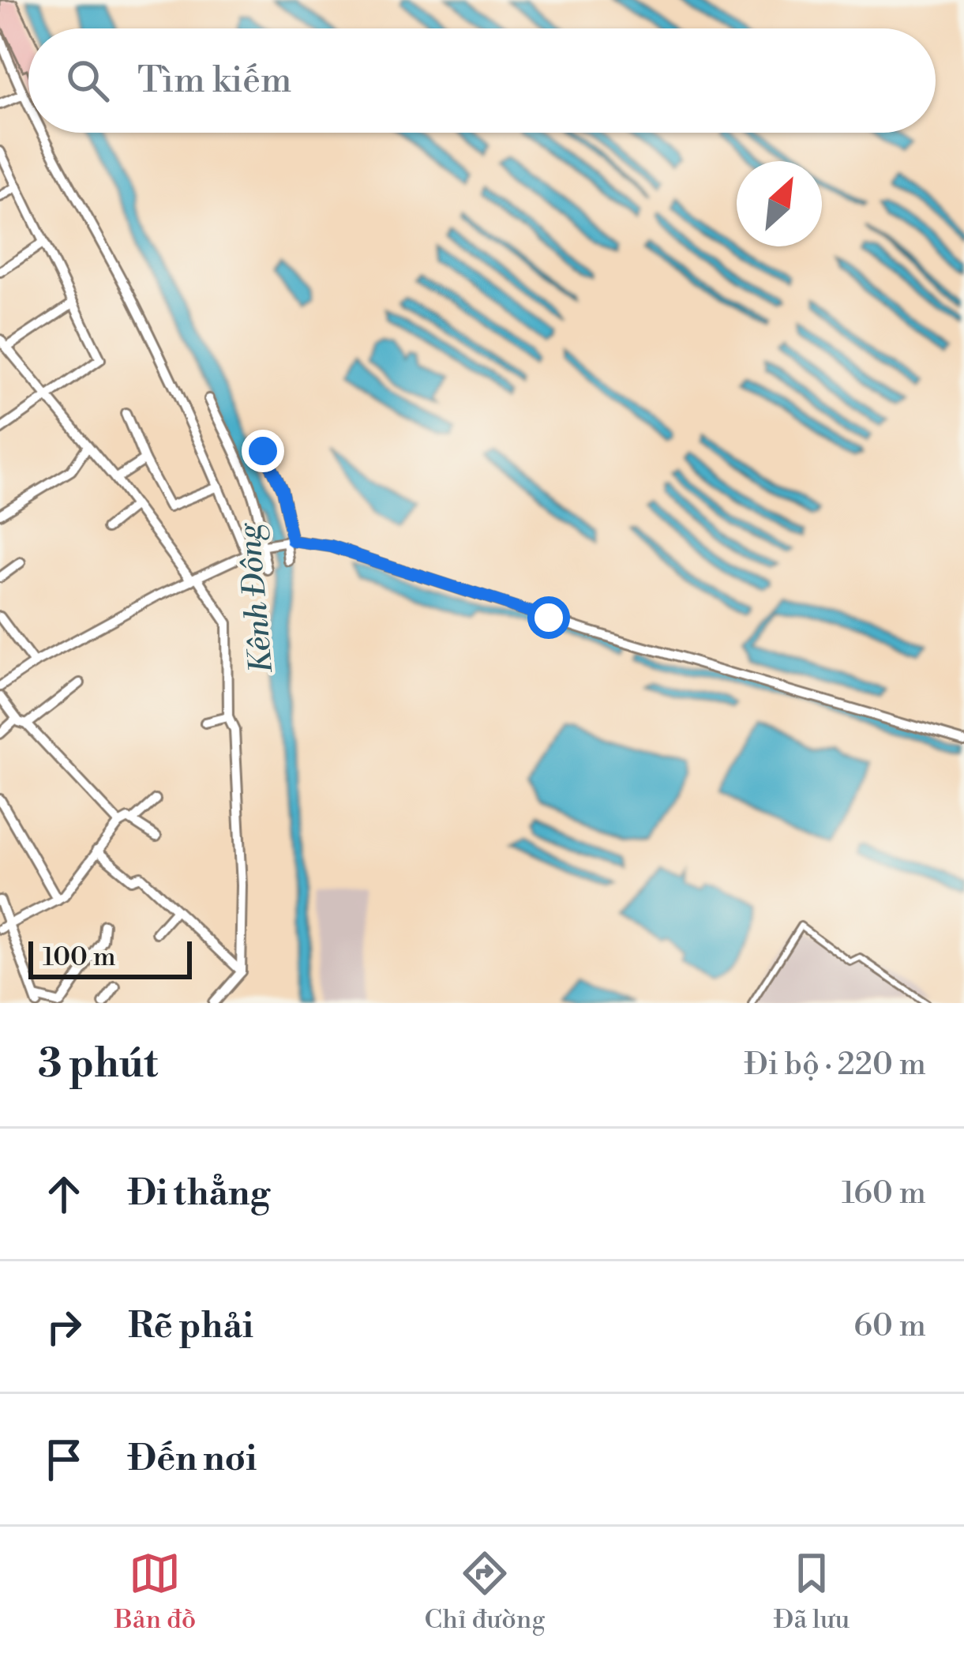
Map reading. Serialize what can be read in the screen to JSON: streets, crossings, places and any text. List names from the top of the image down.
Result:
{
  "water": ["Kênh Đông"],
  "scale_bar": "100 m",
  "north": "top right",
  "page": {
    "search": "Tìm kiếm",
    "scale": "100 m",
    "heading": ["3 phút", "Đi bộ · 220 m"],
    "list": [
      ["Đi thẳng", "160 m"],
      ["Rẽ phải", "60 m"],
      "Đến nơi"
    ],
    "nav": ["Bản đồ", "Chỉ đường", "Đã lưu"]
  }
}
